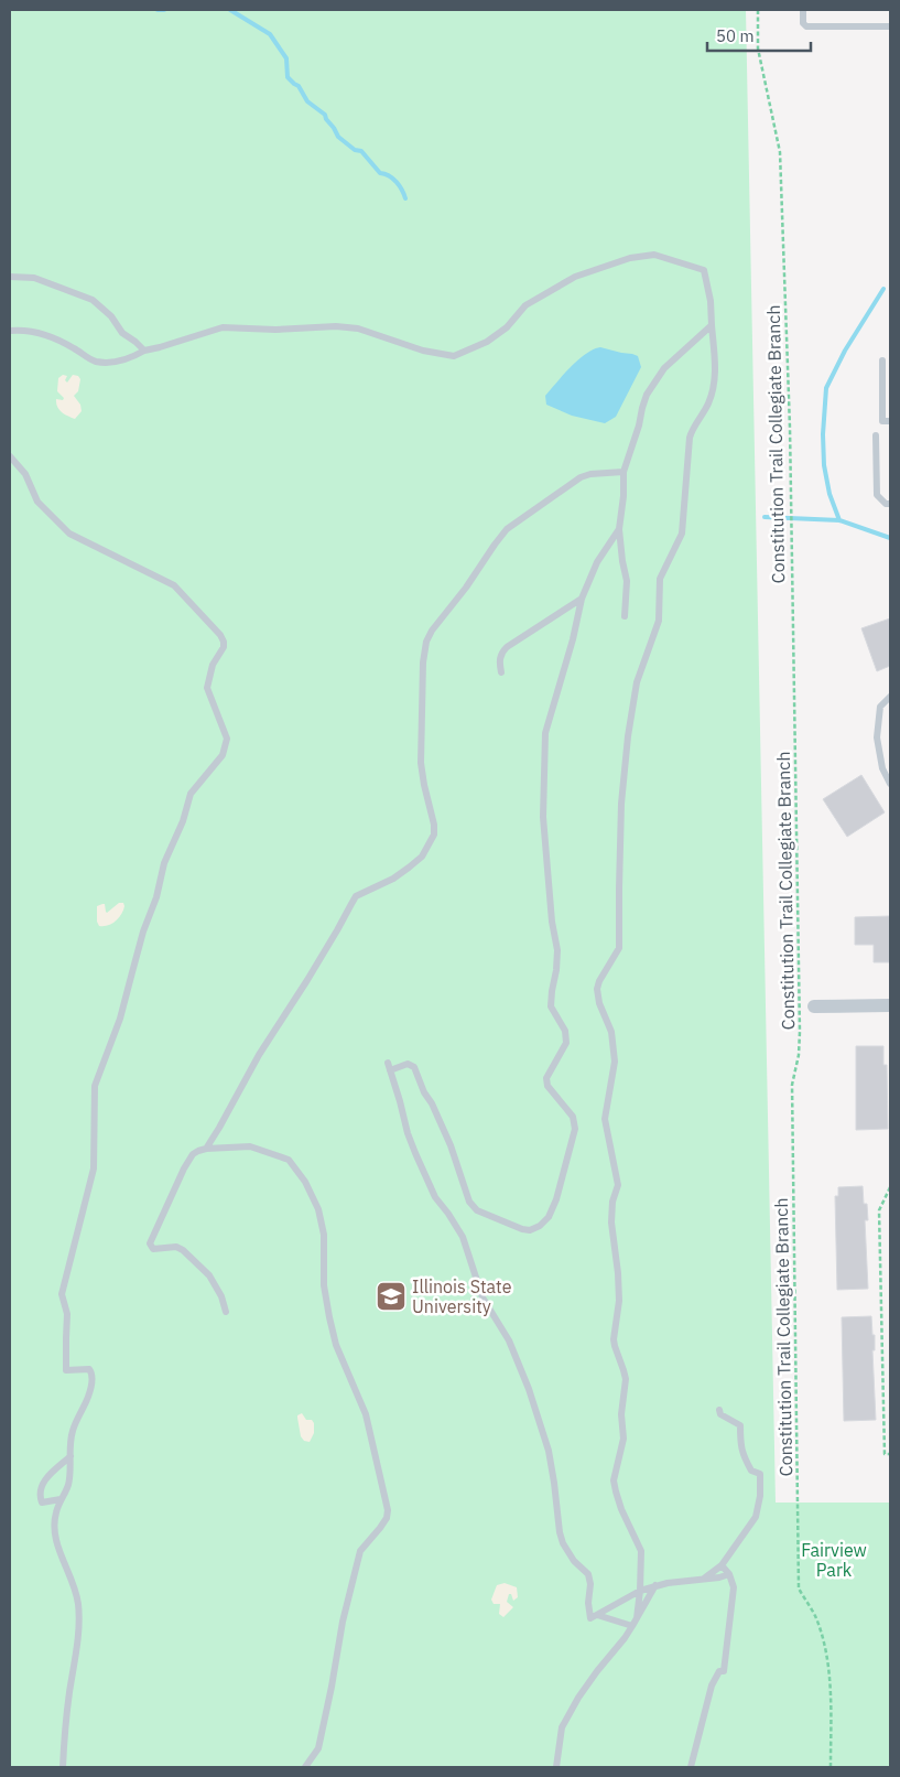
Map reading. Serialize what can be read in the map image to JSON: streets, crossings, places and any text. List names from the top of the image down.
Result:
{
  "streets": {
    "path": ["Constitution Trail Collegiate Branch"]
  },
  "parks": ["Fairview Park"],
  "places": {
    "school or university": ["Illinois State University"]
  },
  "scale_bar": "50 m"
}
